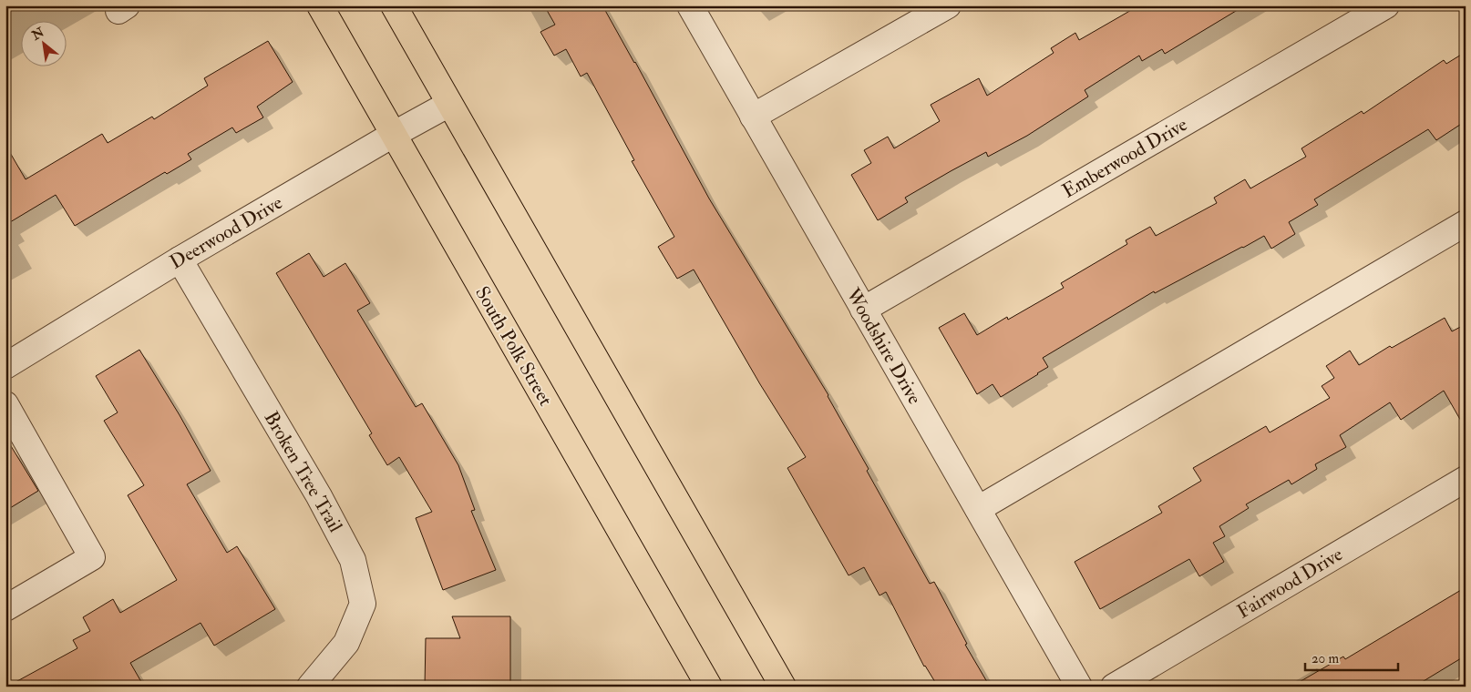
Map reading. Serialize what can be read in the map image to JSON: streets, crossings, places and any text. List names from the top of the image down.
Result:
{
  "streets": {
    "main road": ["South Polk Street"],
    "street": [
      "Emberwood Drive",
      "Deerwood Drive",
      "Woodshire Drive",
      "Broken Tree Trail",
      "Fairwood Drive"
    ]
  },
  "crossings": [
    ["Emberwood Drive", "Woodshire Drive"],
    ["Deerwood Drive", "South Polk Street"],
    ["Deerwood Drive", "Broken Tree Trail"]
  ],
  "scale_bar": "20 m",
  "north": "top left"
}
